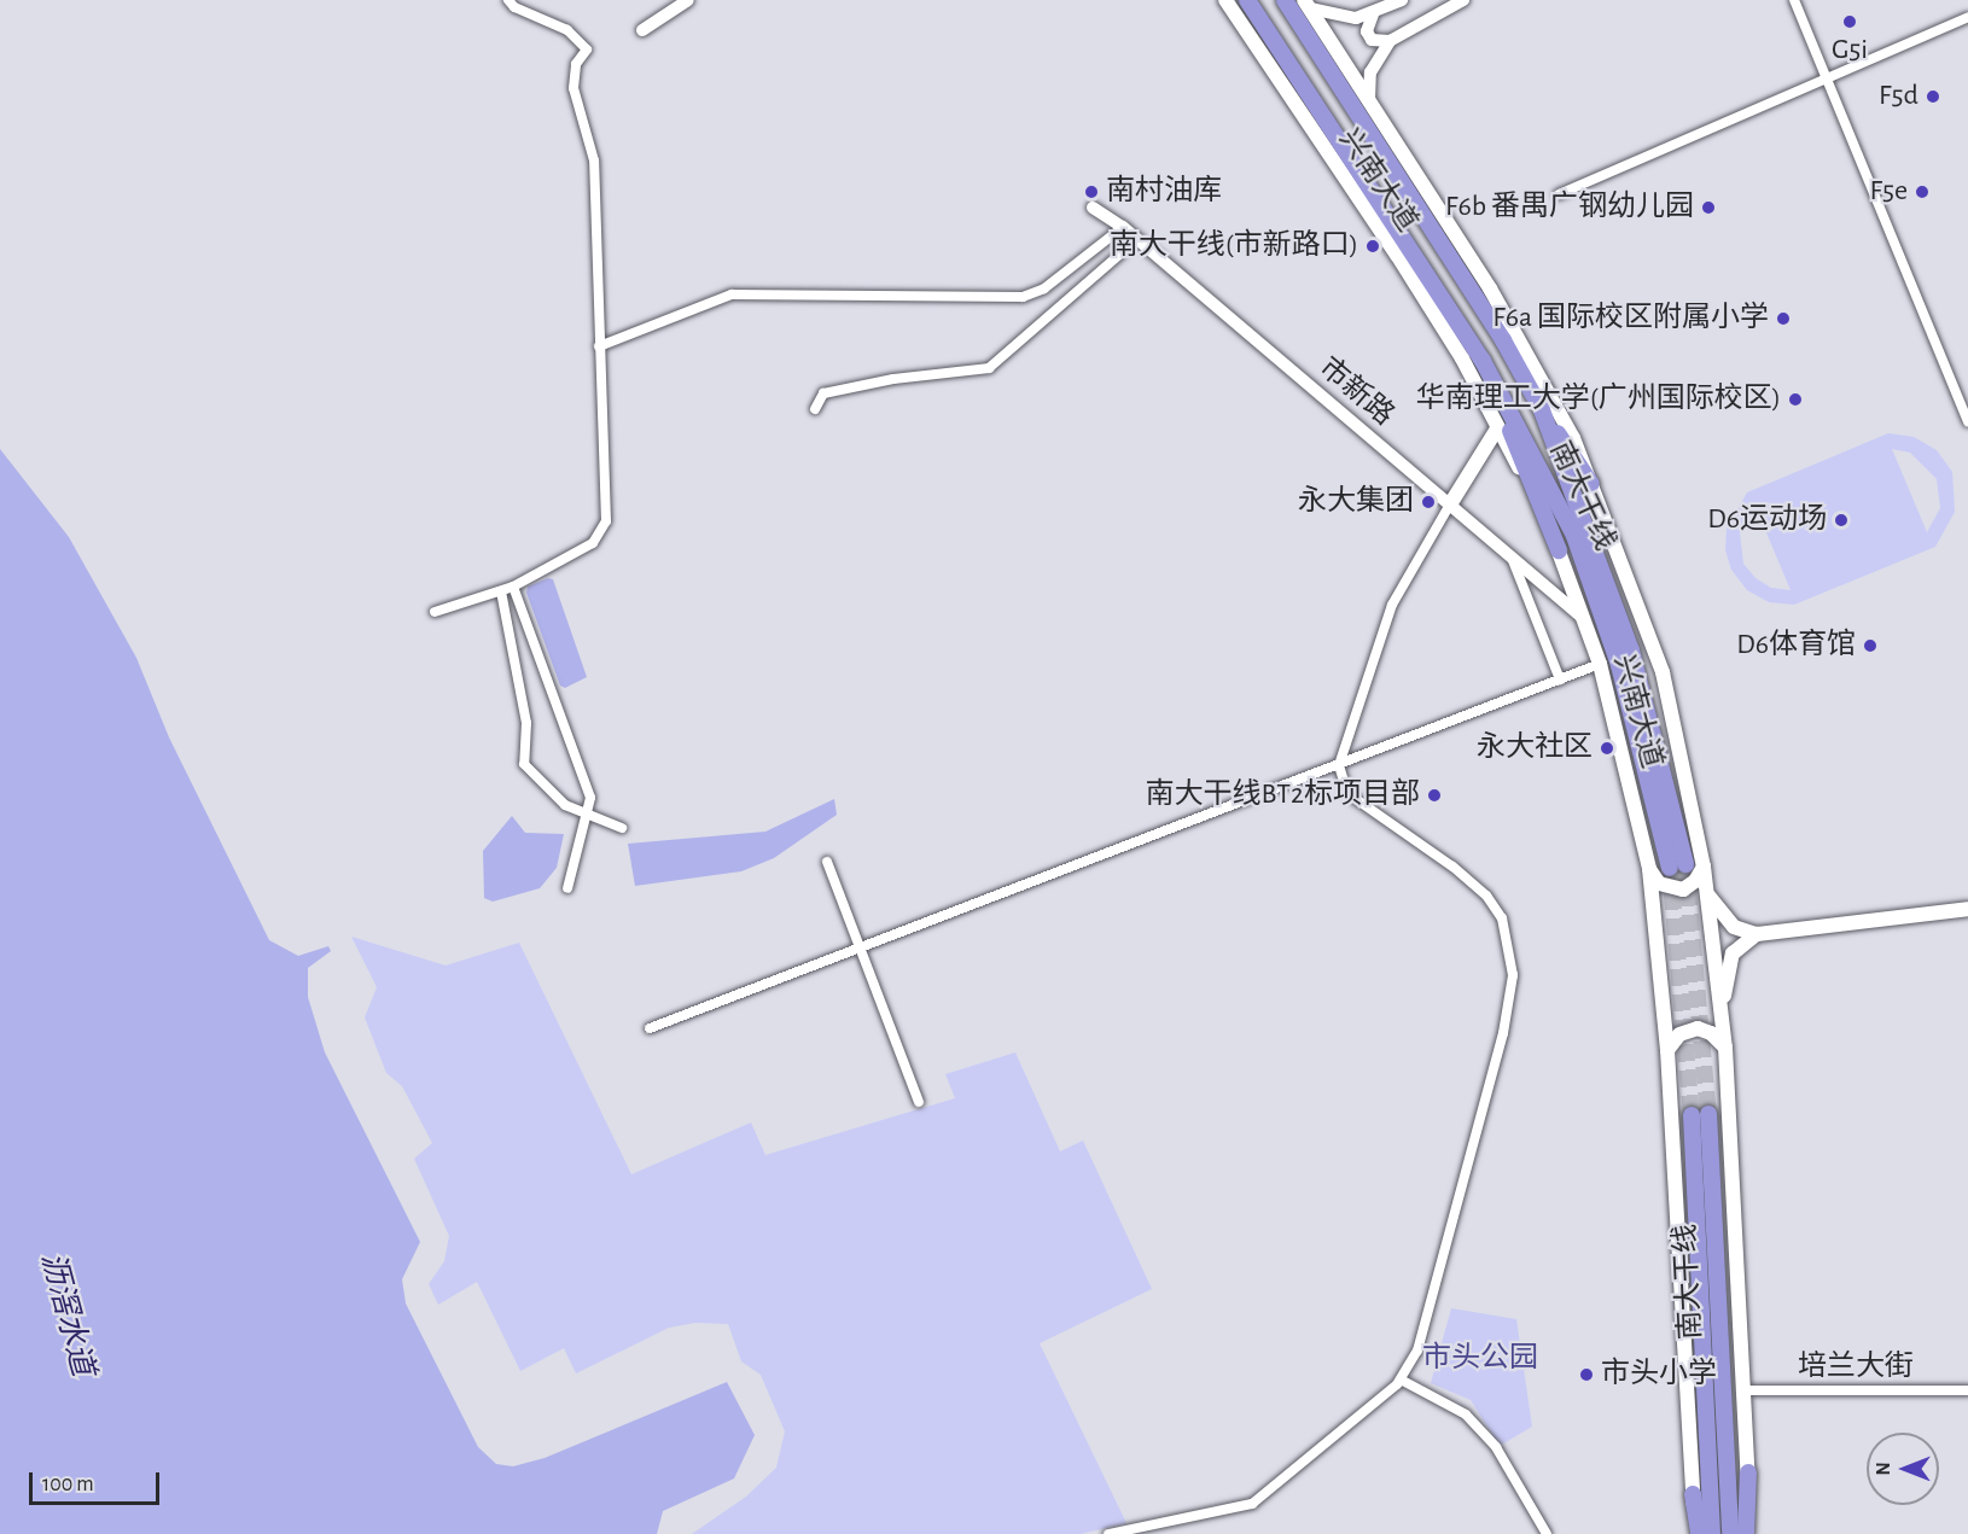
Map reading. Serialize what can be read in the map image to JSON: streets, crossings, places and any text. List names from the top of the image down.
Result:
{
  "streets": {
    "highway": ["南大干线"],
    "main road": ["兴南大道"],
    "street": ["市新路", "培兰大街"]
  },
  "crossings": [
    ["兴南大道", "市新路"],
    ["兴南大道", "培兰大街"]
  ],
  "water": ["沥滘水道"],
  "parks": ["市头公园"],
  "places": [
    "G5i",
    "F5d",
    "南村油库",
    "F5e",
    "F6b 番禺广钢幼儿园",
    "南大干线(市新路口)",
    "F6a 国际校区附属小学",
    "华南理工大学(广州国际校区)",
    "永大集团",
    "D6运动场",
    "D6体育馆",
    "永大社区",
    "南大干线BT2标项目部",
    "市头小学"
  ],
  "scale_bar": "100 m",
  "north": "left"
}
